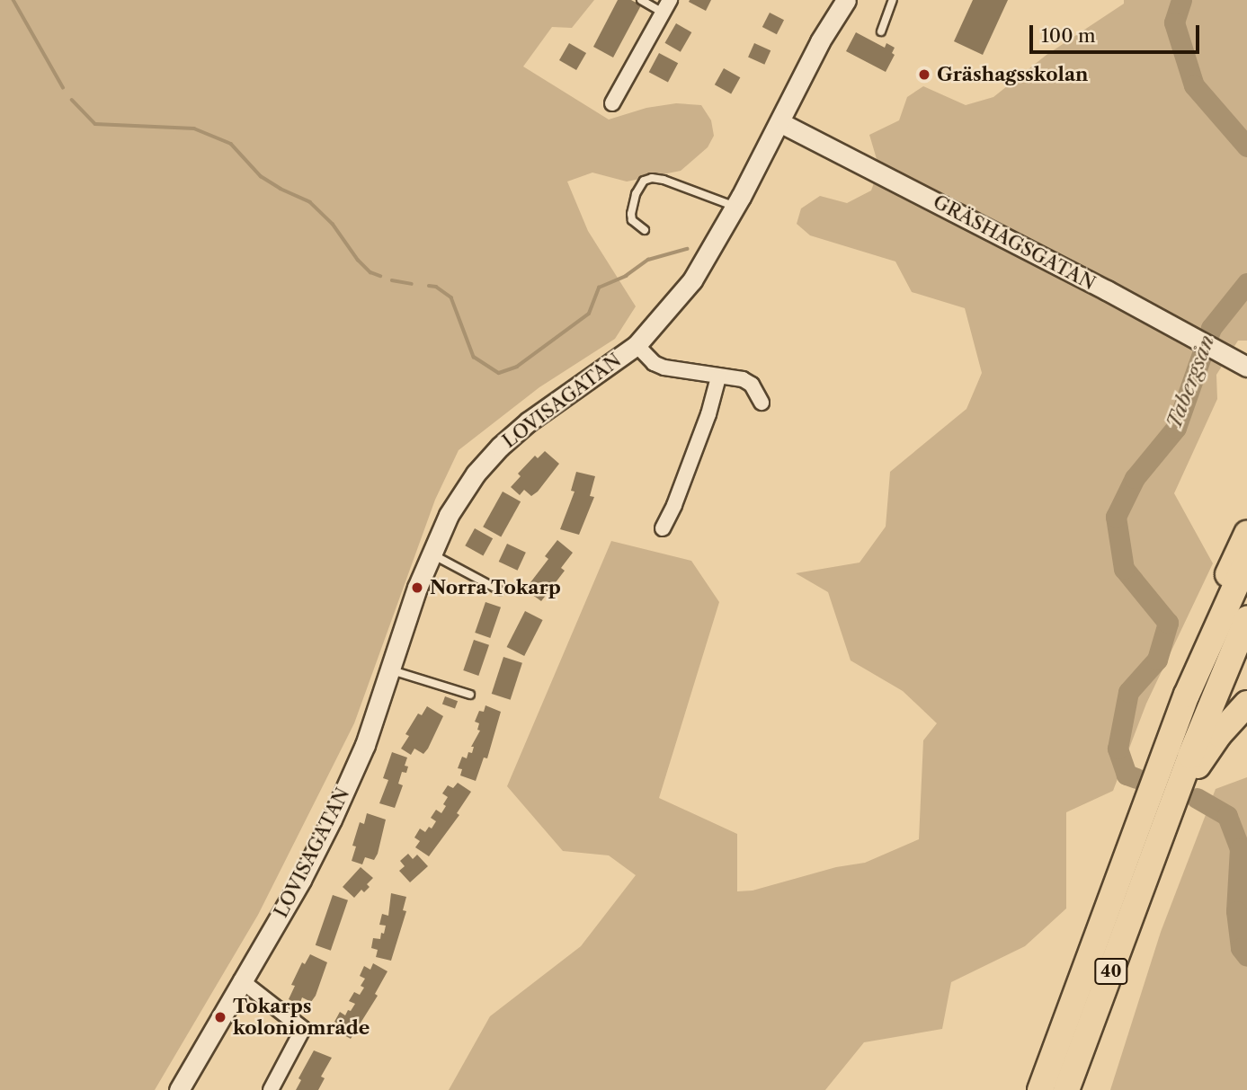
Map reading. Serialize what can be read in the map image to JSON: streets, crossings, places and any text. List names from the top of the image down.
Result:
{
  "streets": {
    "highway": ["40"],
    "street": ["GRÄSHAGSGATAN", "LOVISAGATAN"]
  },
  "crossings": [
    ["GRÄSHAGSGATAN", "LOVISAGATAN"]
  ],
  "water": ["Tabergsån"],
  "places": ["Gräshagsskolan", "Norra Tokarp", "Tokarps koloniområde"],
  "scale_bar": "100 m"
}
